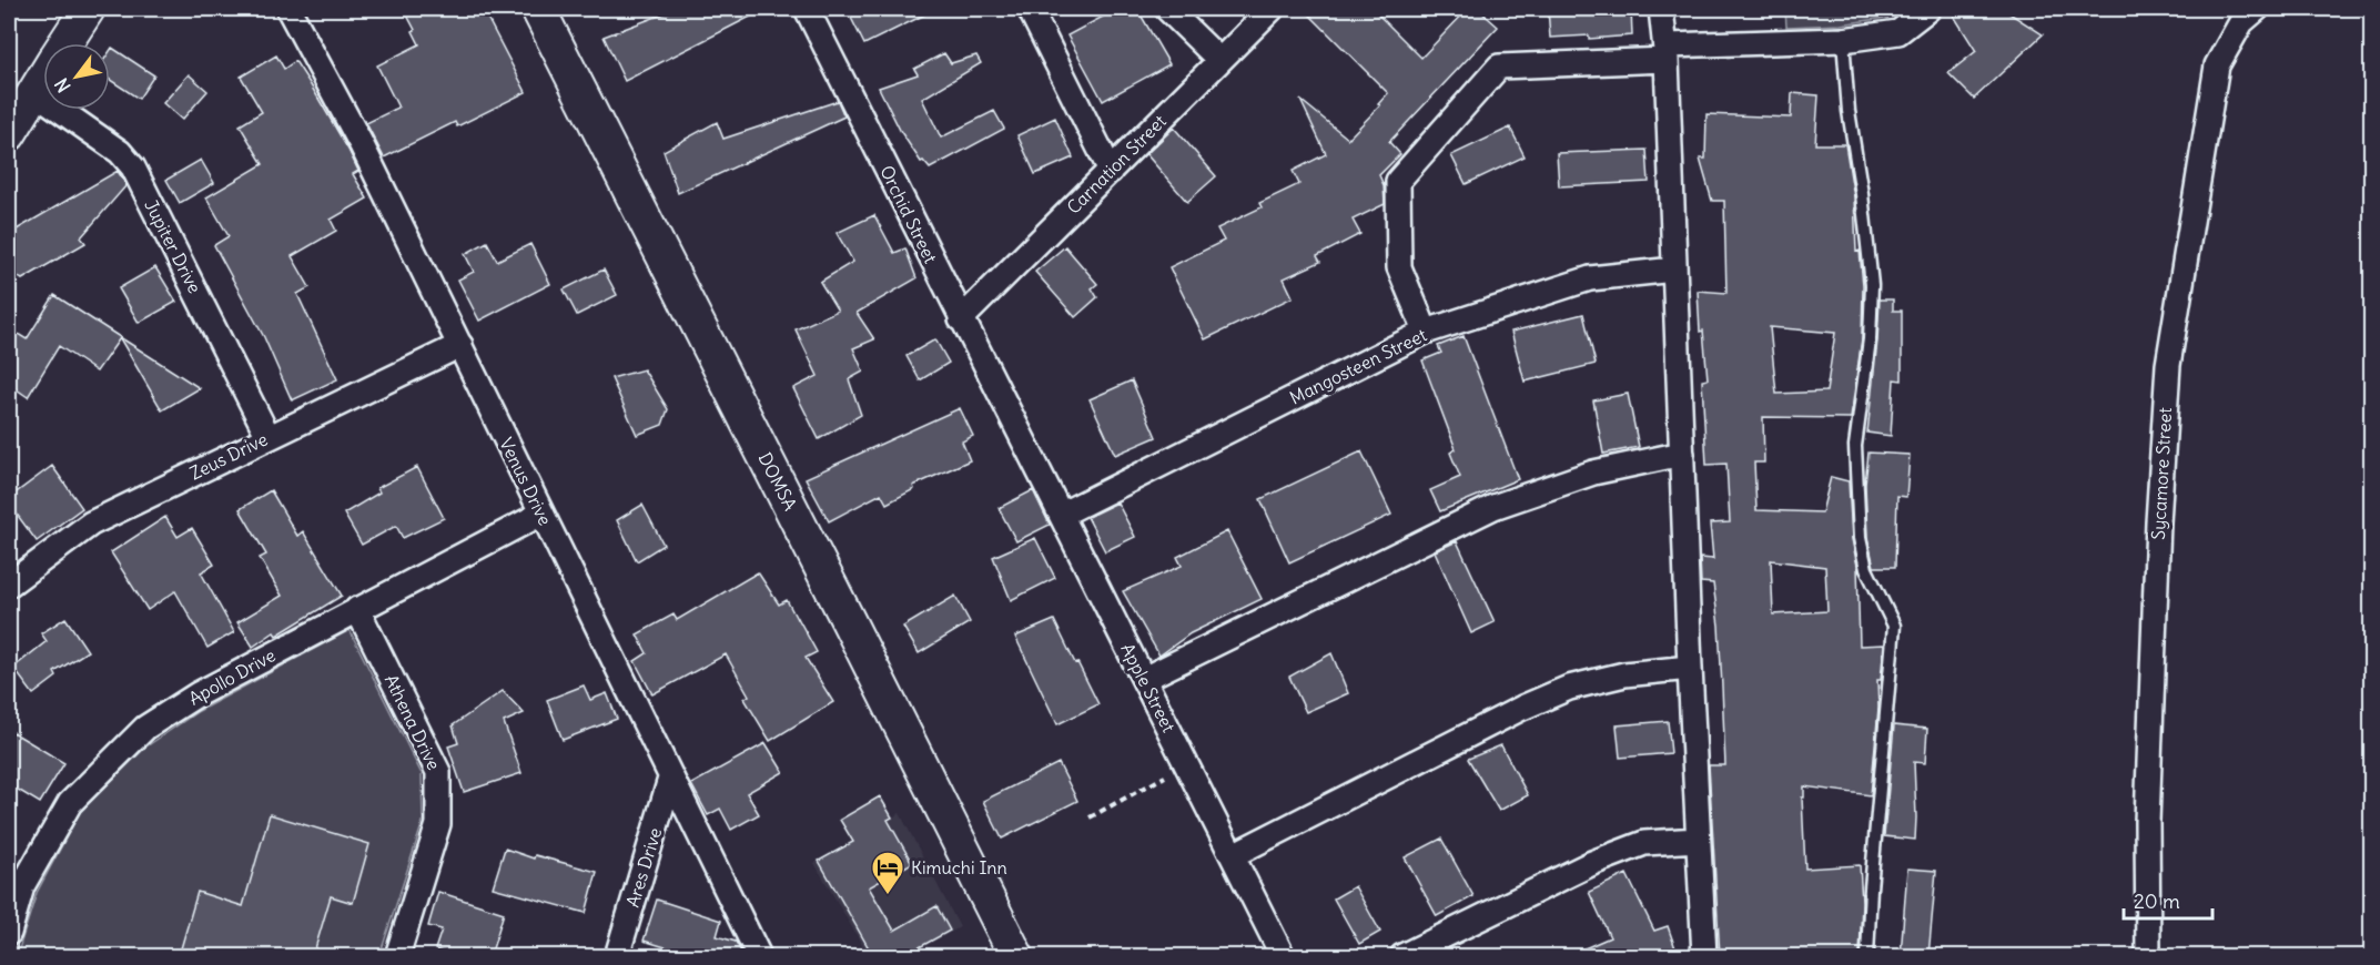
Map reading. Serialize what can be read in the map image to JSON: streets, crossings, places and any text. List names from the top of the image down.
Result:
{
  "streets": {
    "main road": ["DOMSA"],
    "street": [
      "Carnation Street",
      "Orchid Street",
      "Jupiter Drive",
      "Mangosteen Street",
      "Zeus Drive",
      "Sycamore Street",
      "Venus Drive",
      "Apollo Drive",
      "Apple Street",
      "Athena Drive",
      "Ares Drive"
    ]
  },
  "crossings": [
    ["Carnation Street", "Orchid Street"],
    ["Orchid Street", "Apple Street"],
    ["Jupiter Drive", "Zeus Drive"],
    ["Mangosteen Street", "Apple Street"],
    ["Zeus Drive", "Venus Drive"],
    ["Venus Drive", "Apollo Drive"],
    ["Venus Drive", "Ares Drive"],
    ["Apollo Drive", "Athena Drive"]
  ],
  "places": {
    "hotel": ["Kimuchi Inn"]
  },
  "scale_bar": "20 m",
  "north": "bottom left"
}
